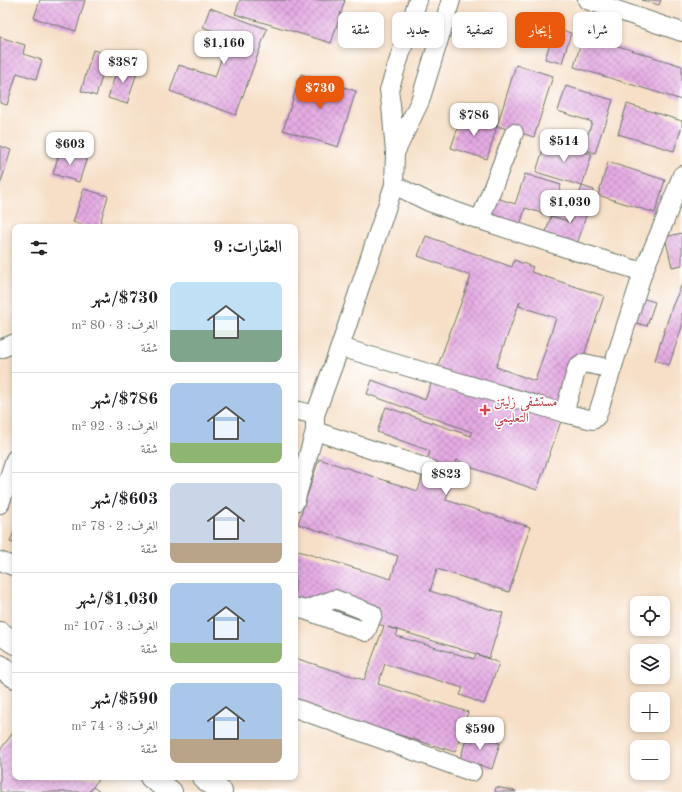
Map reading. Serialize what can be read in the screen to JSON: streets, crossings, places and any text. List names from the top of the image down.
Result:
{
  "places": {
    "health": ["مستشفى زليتن التعليمي"]
  },
  "page": {
    "chip": [
      "شراء",
      "إيجار",
      "تصفية",
      "جديد",
      "شقة"
    ],
    "price": [
      "$1,160",
      "$387",
      "$730",
      "$786",
      "$514",
      "$603",
      "$1,030",
      "$823",
      "$590"
    ],
    "heading": "العقارات: 9",
    "list": [
      {
        "name": "$730/شهر",
        "note": "الغرف: 3 · 80 m² · شقة"
      },
      {
        "name": "$786/شهر",
        "note": "الغرف: 3 · 92 m² · شقة"
      },
      {
        "name": "$603/شهر",
        "note": "الغرف: 2 · 78 m² · شقة"
      },
      {
        "name": "$1,030/شهر",
        "note": "الغرف: 3 · 107 m² · شقة"
      },
      {
        "name": "$590/شهر",
        "note": "الغرف: 3 · 74 m² · شقة"
      }
    ],
    "map_buttons": ["+", "−"]
  }
}
